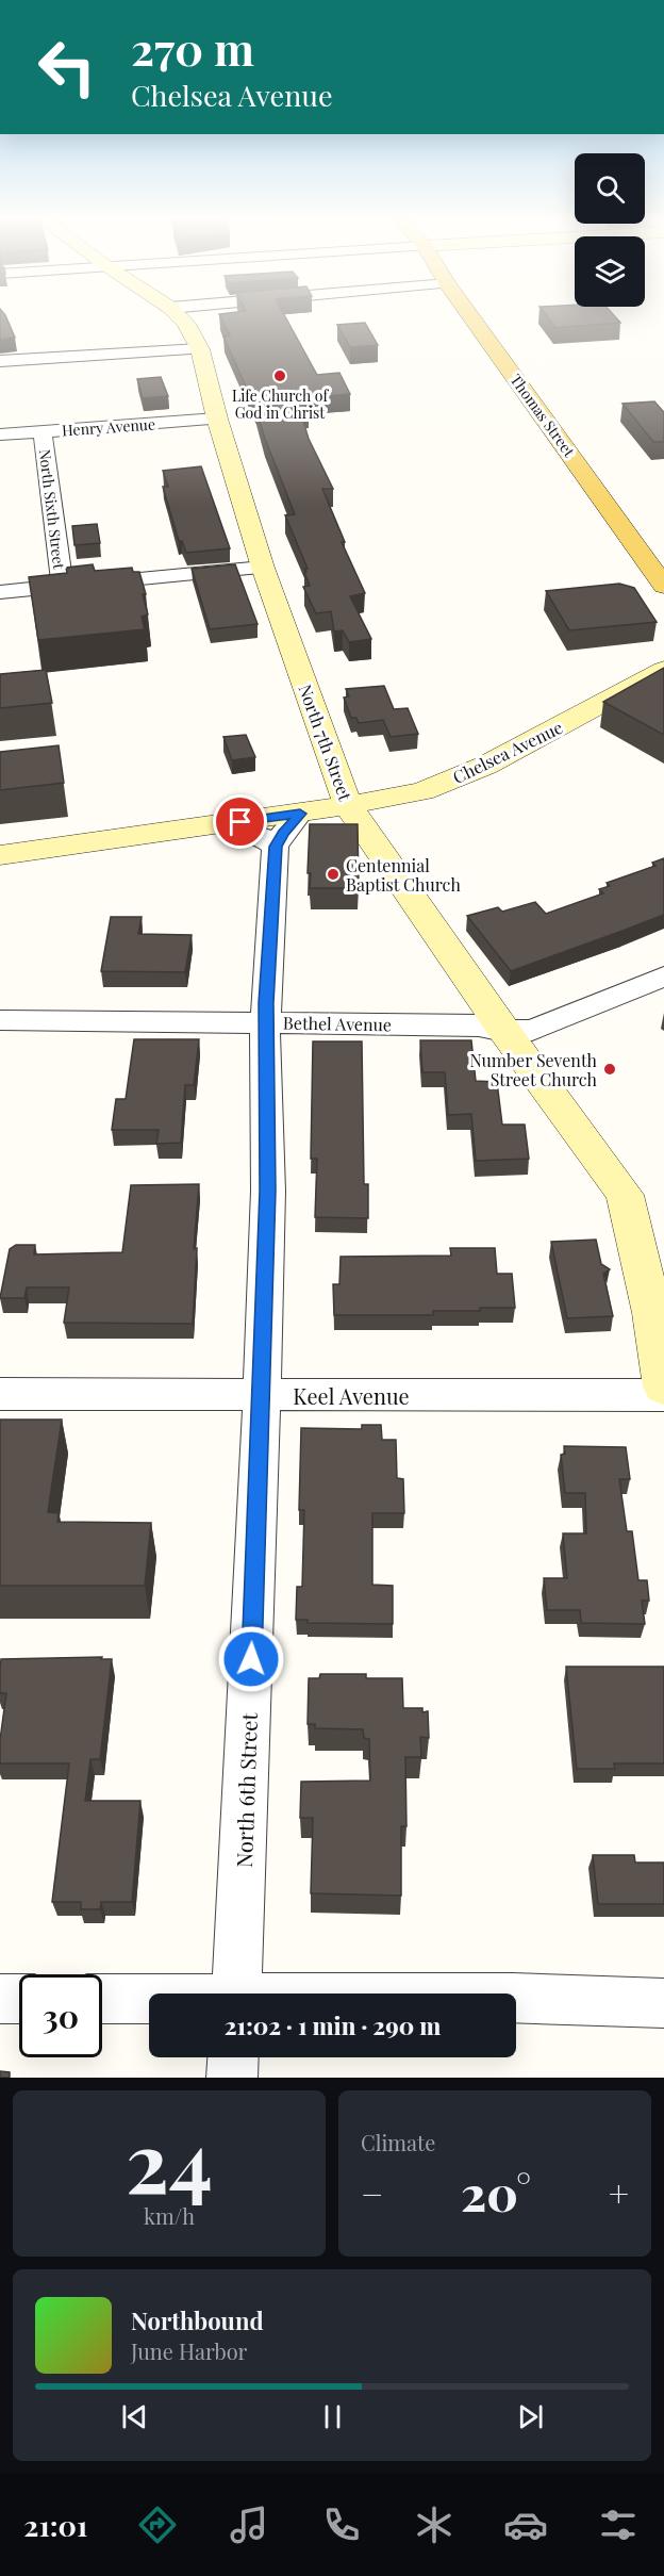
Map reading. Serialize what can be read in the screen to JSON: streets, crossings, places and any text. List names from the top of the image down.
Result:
{
  "streets": {
    "main road": ["Thomas Street"],
    "street": [
      "Henry Avenue",
      "North Sixth Street",
      "North 7th Street",
      "Chelsea Avenue",
      "Bethel Avenue",
      "Keel Avenue",
      "North 6th Street"
    ]
  },
  "crossings": [
    ["Henry Avenue", "North Sixth Street"],
    ["Henry Avenue", "North 7th Street"],
    ["North 7th Street", "Chelsea Avenue"],
    ["North 7th Street", "Bethel Avenue"],
    ["Bethel Avenue", "North 6th Street"],
    ["Keel Avenue", "North 6th Street"]
  ],
  "places": ["Life Church of God in Christ", "Centennial Baptist Church", "Number Seventh Street Church"],
  "page": {
    "turn": ["270 m", "Chelsea Avenue"],
    "limit": "30",
    "trip": "21:02 · 1 min · 290 m",
    "tile": [
      ["24", "km/h"],
      "Climate"
    ],
    "heat": ["−", "20°", "+"],
    "song": ["Northbound", "June Harbor"],
    "tabs": "21:01"
  }
}
